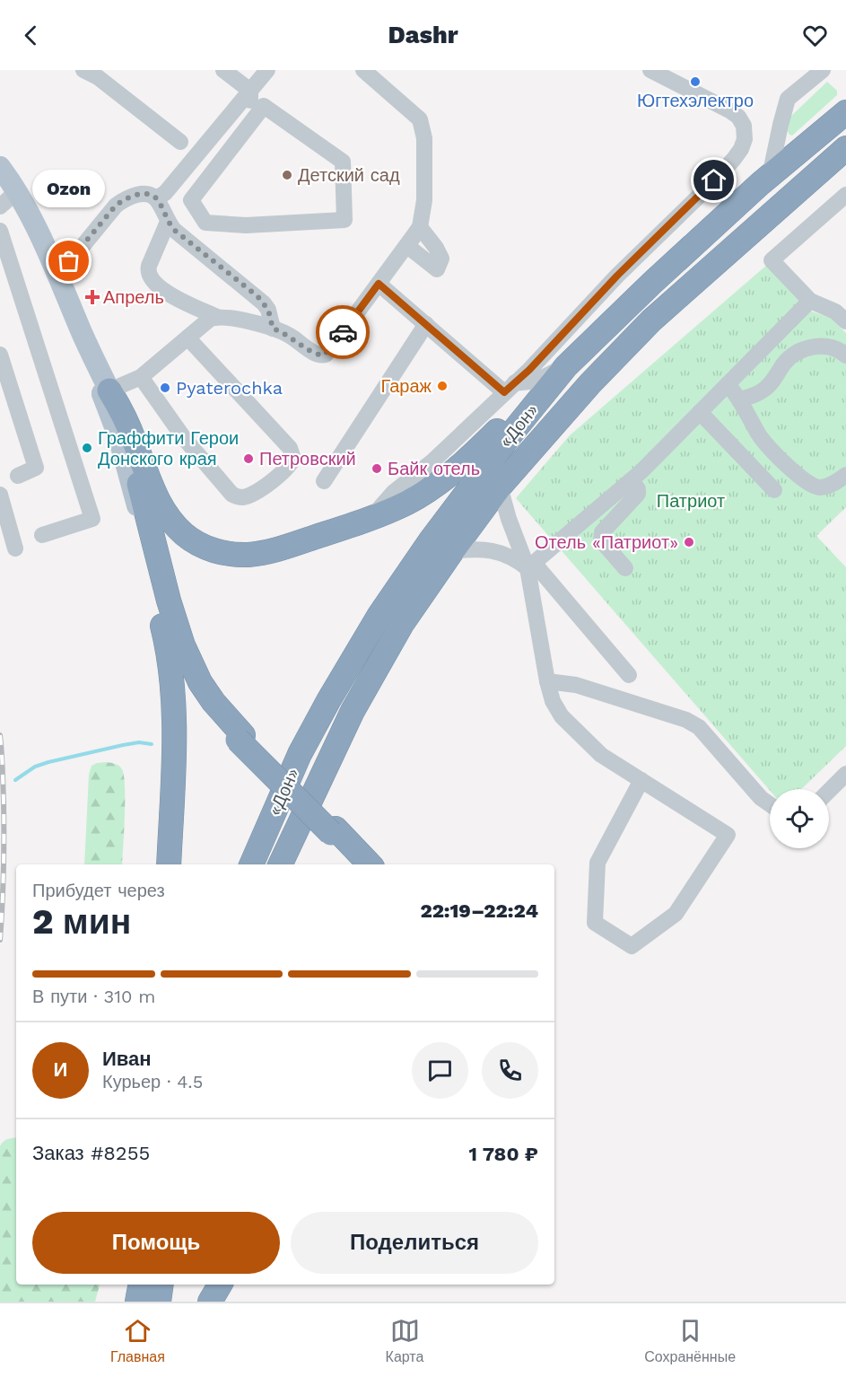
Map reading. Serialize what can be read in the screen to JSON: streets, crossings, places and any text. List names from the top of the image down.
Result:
{
  "streets": {
    "highway": ["«Дон»"]
  },
  "parks": ["Патриот"],
  "places": {
    "other": [
      "Югтехэлектро",
      "Детский сад",
      "Ozon",
      "Гараж",
      "Pyaterochka",
      "Граффити Герои Донского края",
      "Петровский",
      "Байк отель",
      "Отель «Патриот»"
    ],
    "health": ["Апрель"]
  },
  "page": {
    "header": "Dashr",
    "bubble": "Ozon",
    "heading": ["2 мин", "Прибудет через", "22:19–22:24"],
    "panel": [
      "Иван",
      "Курьер · 4.5",
      "Заказ #8255",
      "1 780 ₽"
    ],
    "bar": "В пути · 310 m",
    "round": "И",
    "buttons": ["Помощь", "Поделиться"],
    "tabs": ["Главная", "Карта", "Сохранённые"]
  }
}
